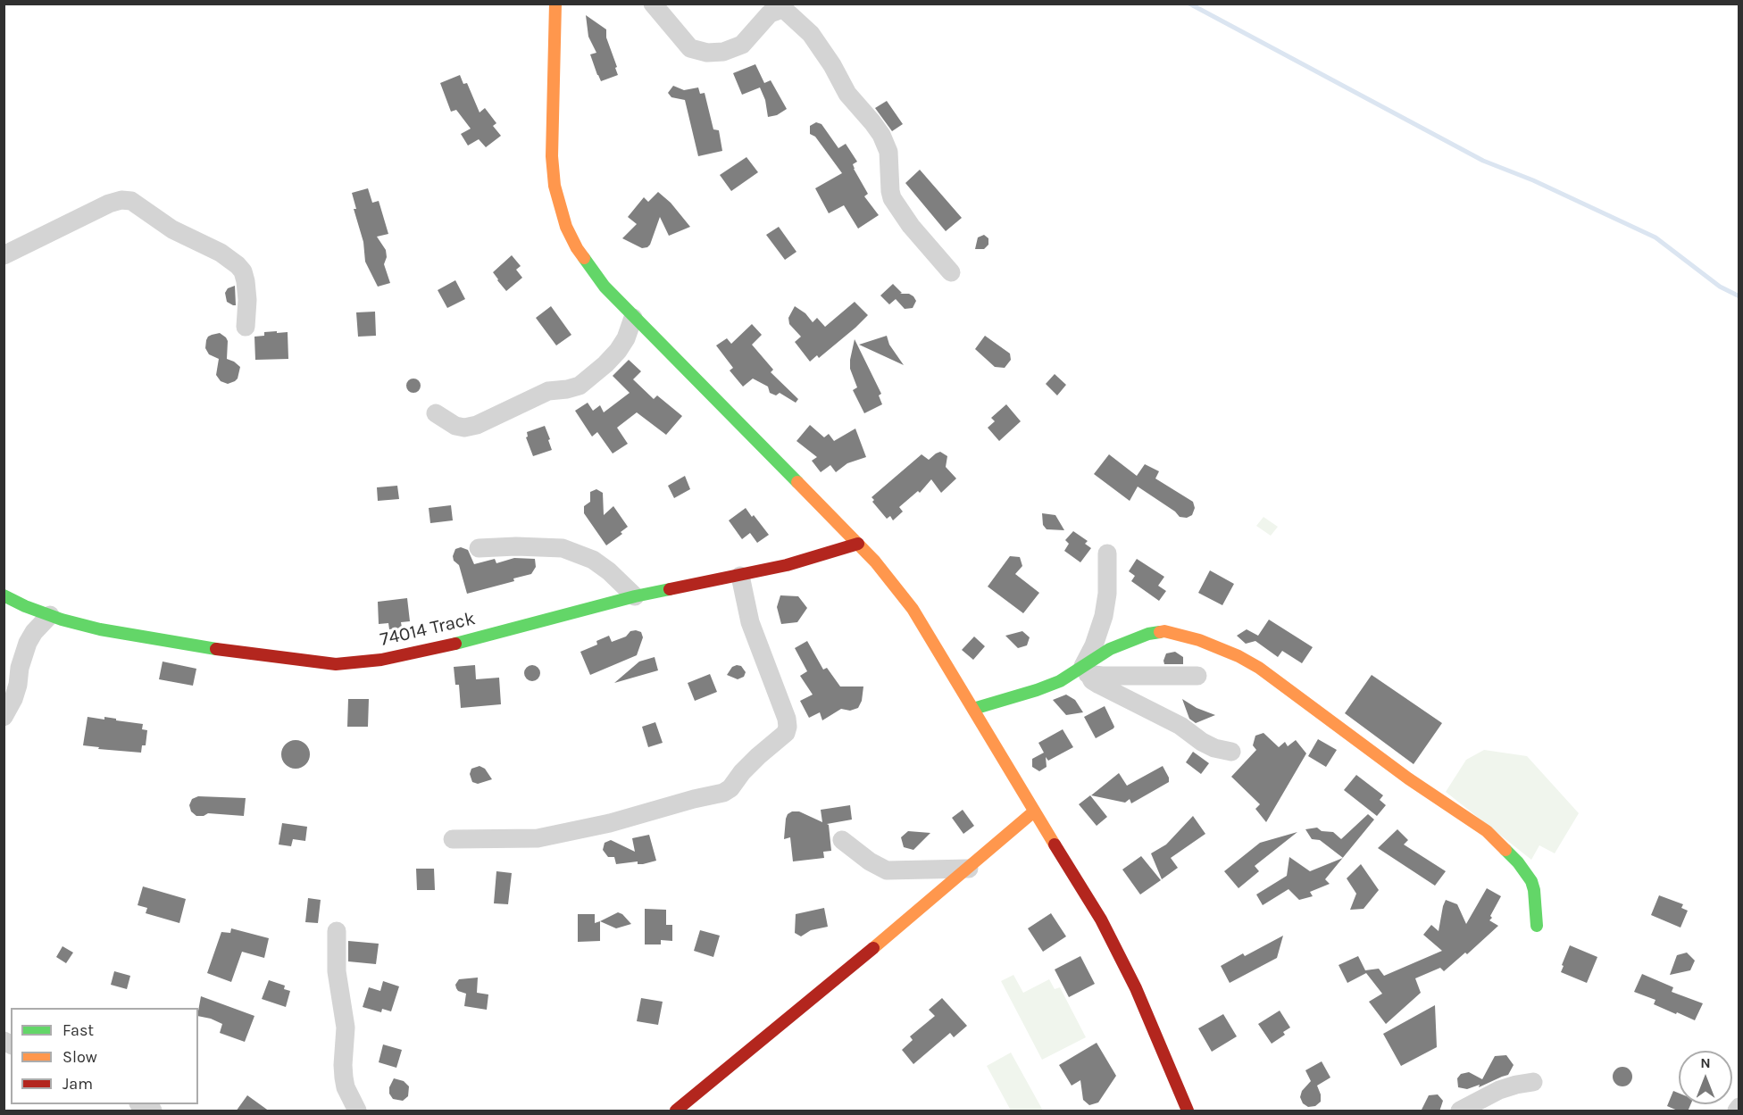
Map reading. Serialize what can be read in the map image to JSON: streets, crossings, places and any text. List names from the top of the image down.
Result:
{
  "streets": {
    "street": ["74014 Track"]
  },
  "legend": ["Fast", "Slow", "Jam"],
  "north": "top"
}
